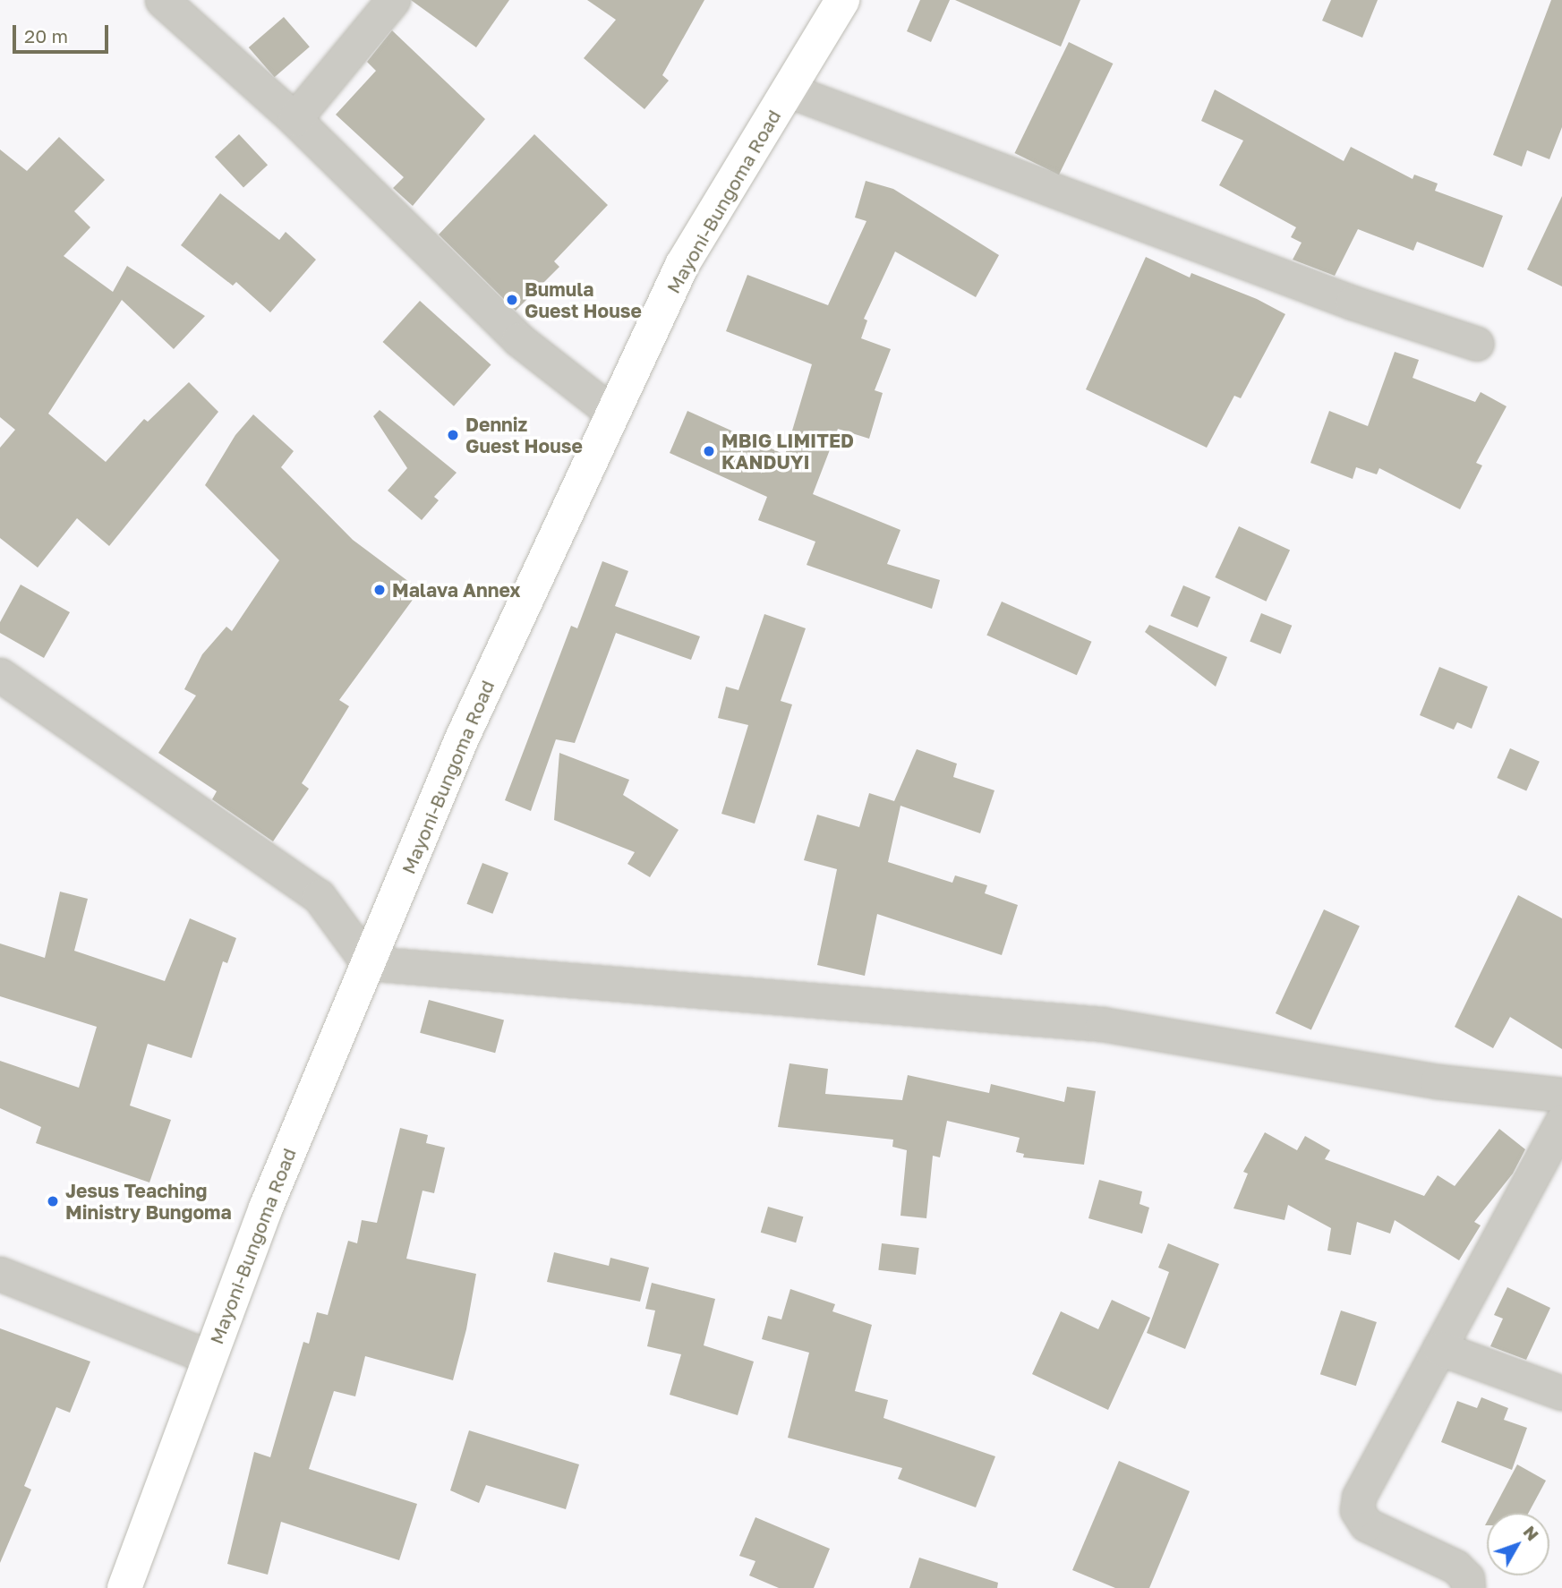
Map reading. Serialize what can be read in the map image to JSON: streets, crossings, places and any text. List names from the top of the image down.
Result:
{
  "streets": {
    "main road": ["Mayoni-Bungoma Road"]
  },
  "places": [
    "Bumula Guest House",
    "Denniz Guest House",
    "MBIG LIMITED KANDUYI",
    "Malava Annex",
    "Jesus Teaching Ministry Bungoma"
  ],
  "scale_bar": "20 m",
  "north": "top right"
}
